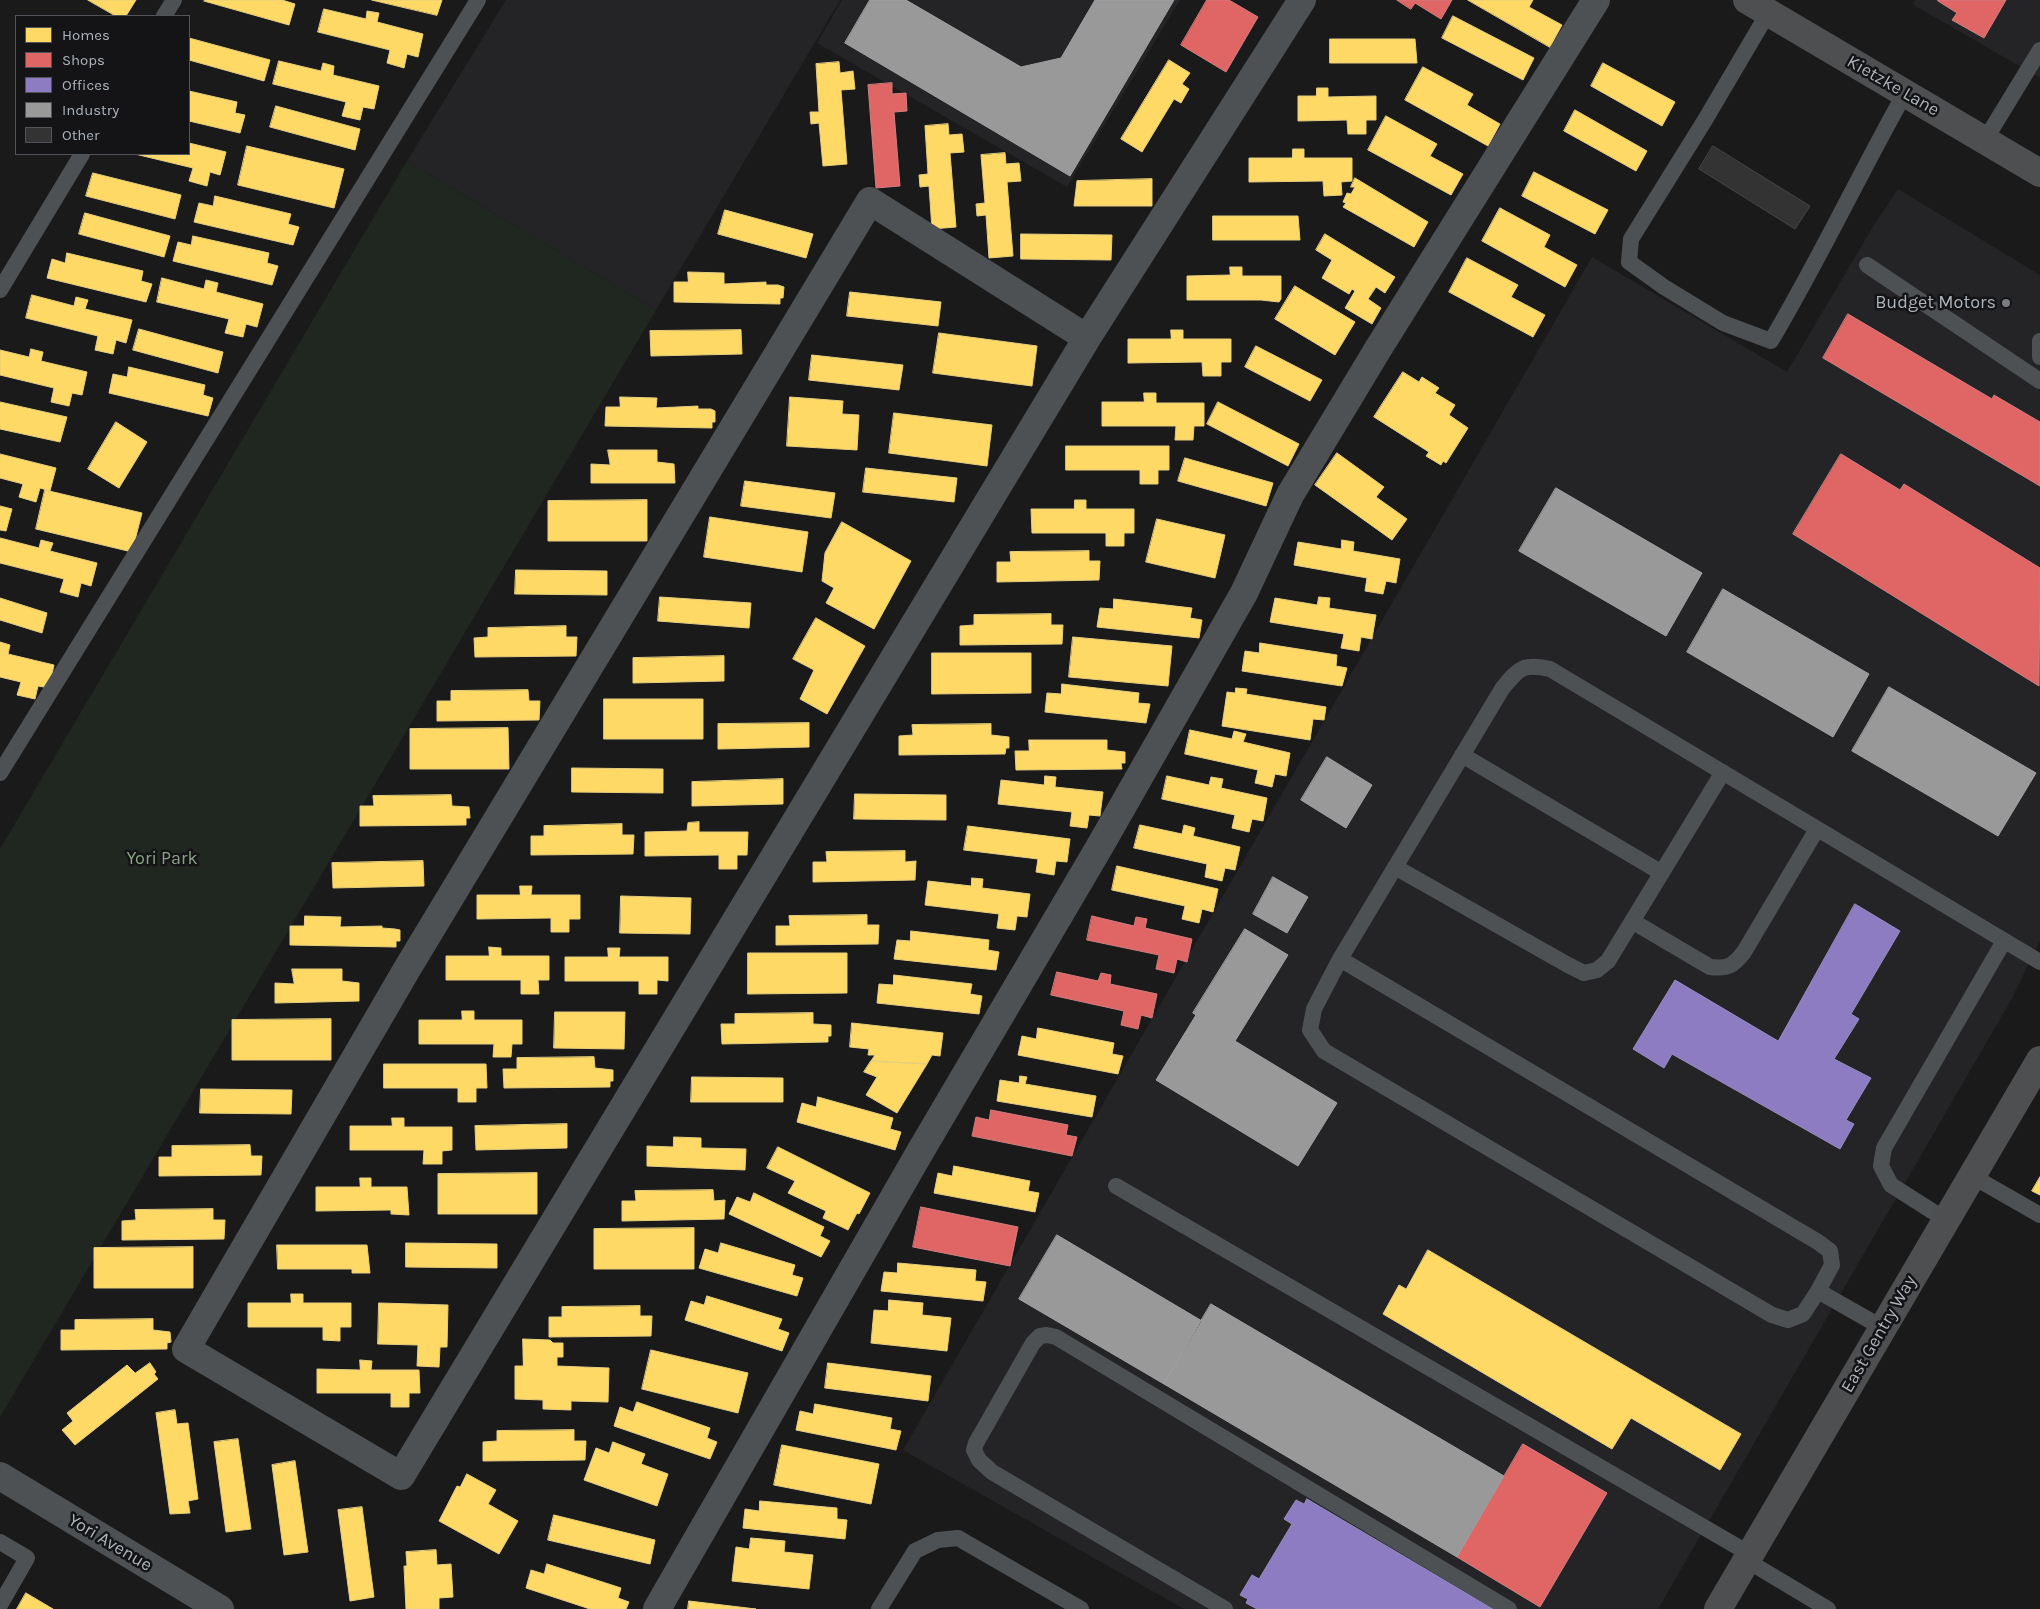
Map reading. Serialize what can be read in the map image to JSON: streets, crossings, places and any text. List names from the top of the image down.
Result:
{
  "streets": {
    "street": ["Kietzke Lane", "East Gentry Way", "Yori Avenue"]
  },
  "parks": ["Yori Park"],
  "places": ["Budget Motors"],
  "legend": [
    "Homes",
    "Shops",
    "Offices",
    "Industry",
    "Other"
  ]
}
